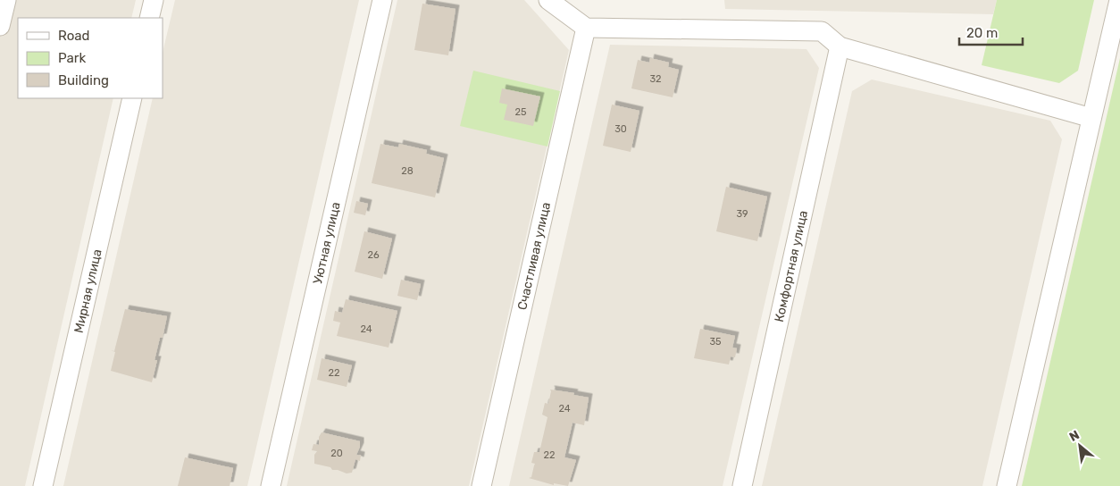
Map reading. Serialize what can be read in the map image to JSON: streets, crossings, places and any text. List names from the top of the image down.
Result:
{
  "streets": {
    "street": [
      "Уютная улица",
      "Счастливая улица",
      "Комфортная улица",
      "Мирная улица"
    ]
  },
  "house_numbers": [
    "32",
    "25",
    "30",
    "28",
    "39",
    "26",
    "24",
    "35",
    "22",
    "24",
    "20",
    "22"
  ],
  "legend": ["Road", "Park", "Building"],
  "scale_bar": "20 m",
  "north": "top left"
}
